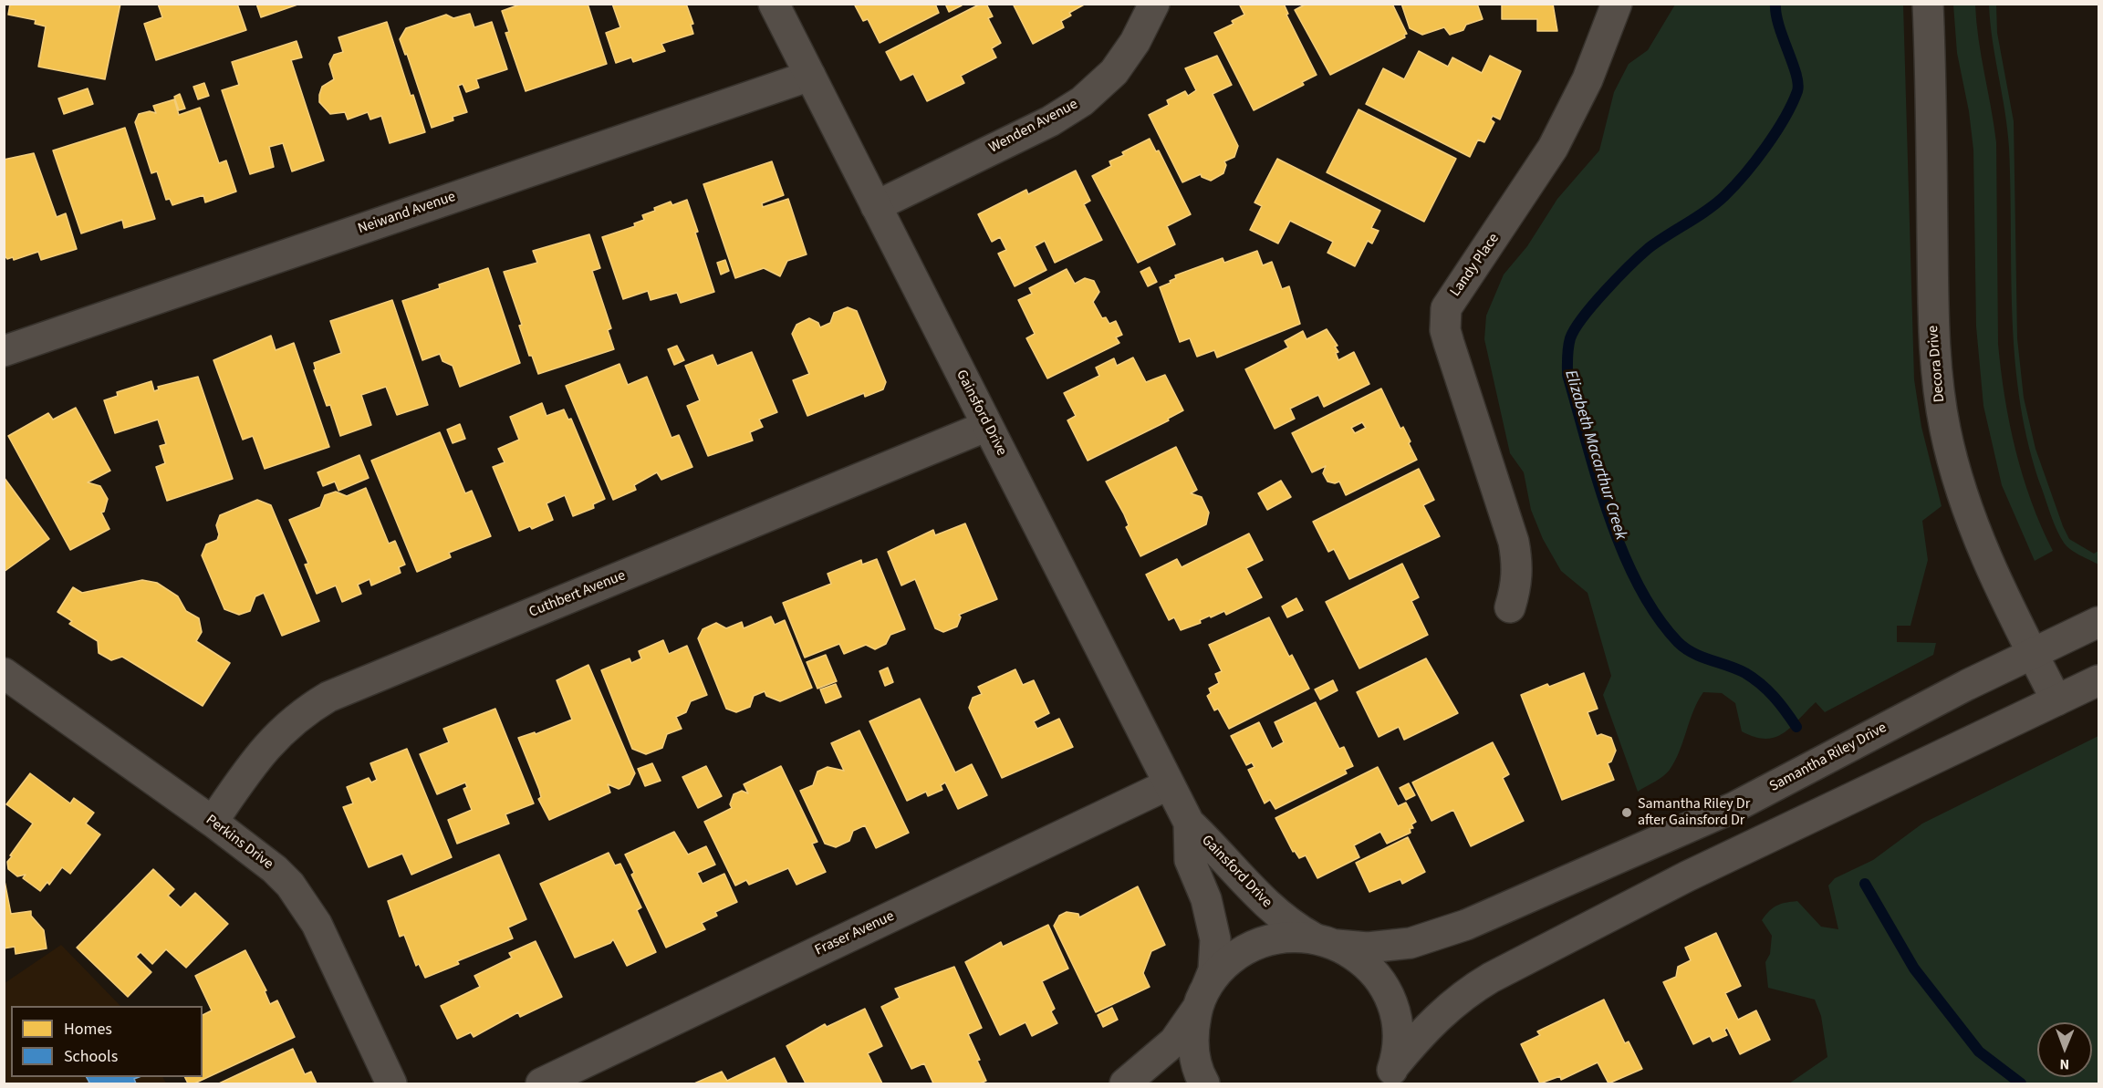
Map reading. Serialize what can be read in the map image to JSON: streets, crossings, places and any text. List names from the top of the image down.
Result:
{
  "streets": {
    "street": [
      "Wenden Avenue",
      "Neiwand Avenue",
      "Landy Place",
      "Decora Drive",
      "Gainsford Drive",
      "Cuthbert Avenue",
      "Samantha Riley Drive",
      "Perkins Drive",
      "Fraser Avenue"
    ]
  },
  "crossings": [
    ["Wenden Avenue", "Gainsford Drive"],
    ["Neiwand Avenue", "Gainsford Drive"],
    ["Decora Drive", "Samantha Riley Drive"],
    ["Gainsford Drive", "Cuthbert Avenue"],
    ["Gainsford Drive", "Samantha Riley Drive"],
    ["Gainsford Drive", "Fraser Avenue"],
    ["Cuthbert Avenue", "Perkins Drive"]
  ],
  "water": ["Elizabeth Macarthur Creek"],
  "places": ["Samantha Riley Dr after Gainsford Dr"],
  "legend": ["Homes", "Schools"],
  "north": "bottom"
}
